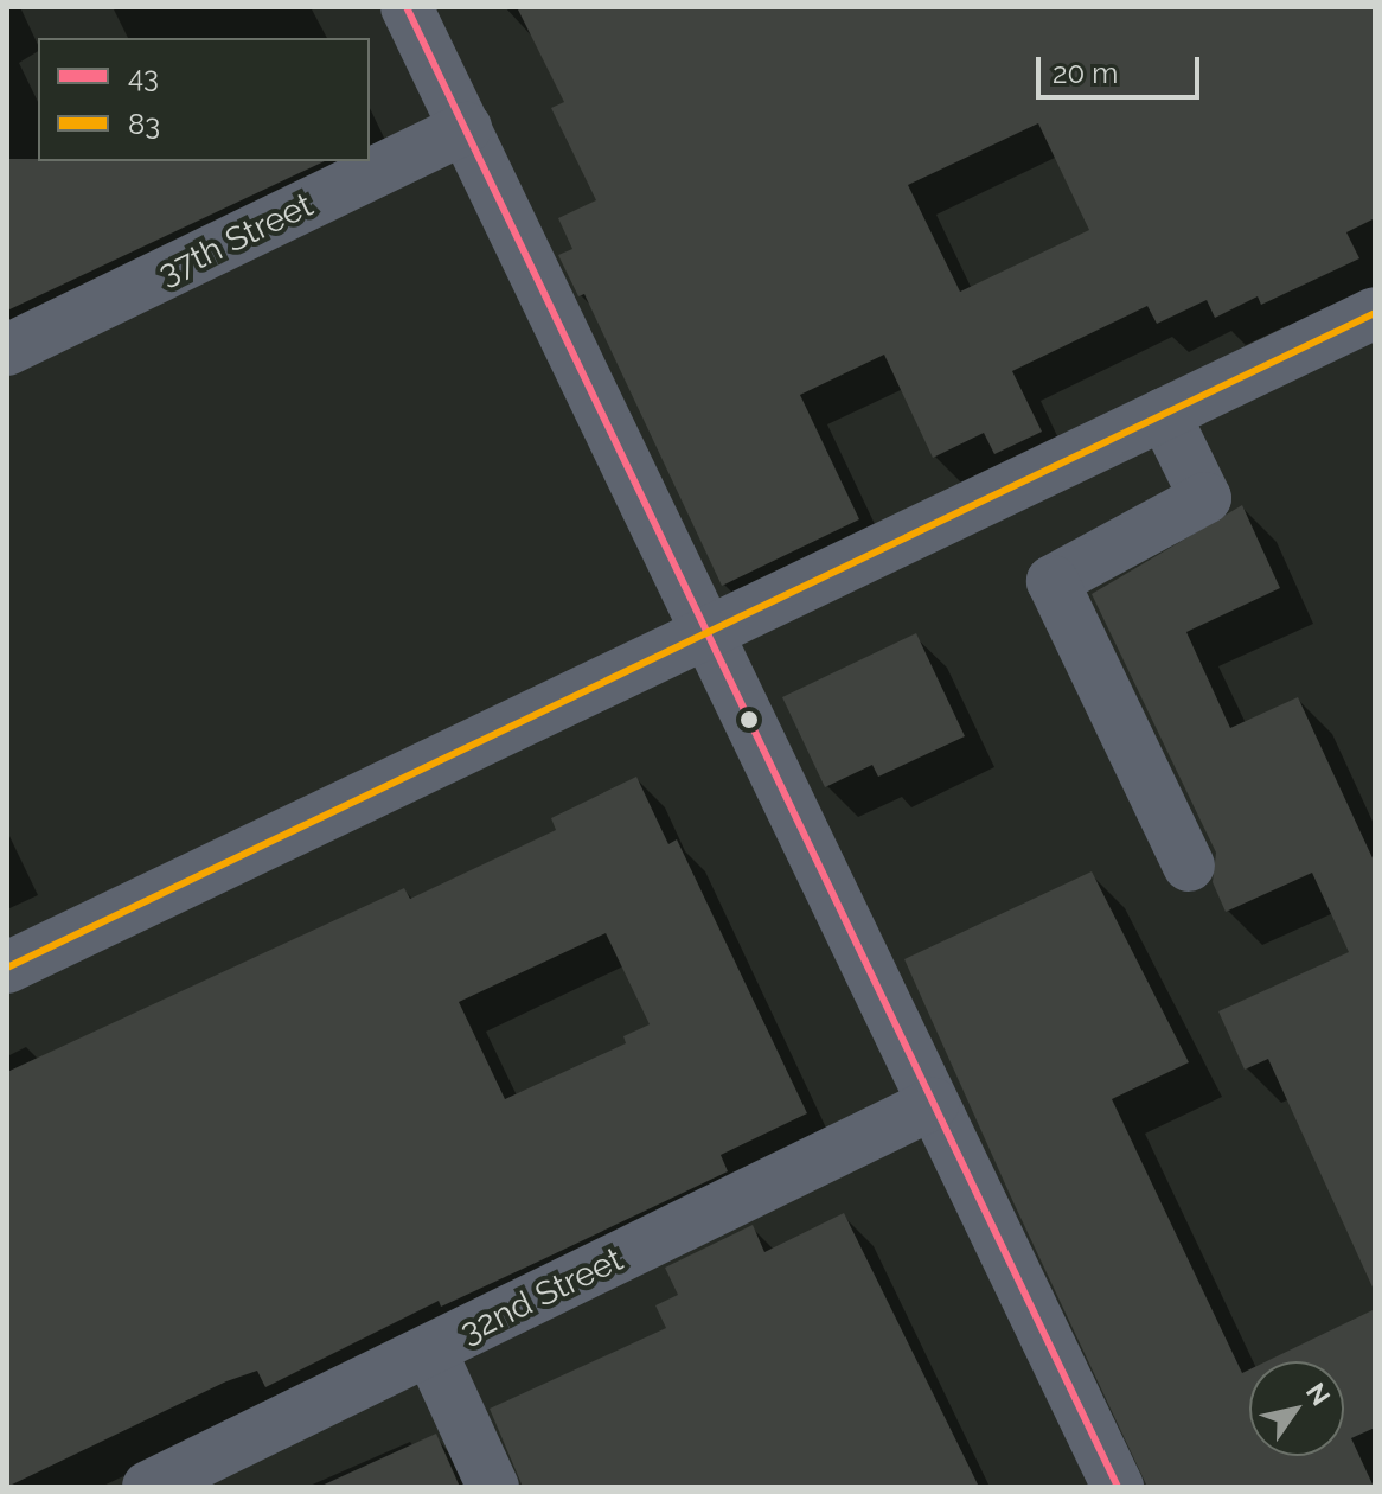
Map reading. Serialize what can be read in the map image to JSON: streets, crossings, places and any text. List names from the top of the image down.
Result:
{
  "streets": {
    "street": ["37th Street", "32nd Street"]
  },
  "lines": ["transit line 43", "transit line 83"],
  "legend": ["43", "83"],
  "scale_bar": "20 m",
  "north": "top right"
}
